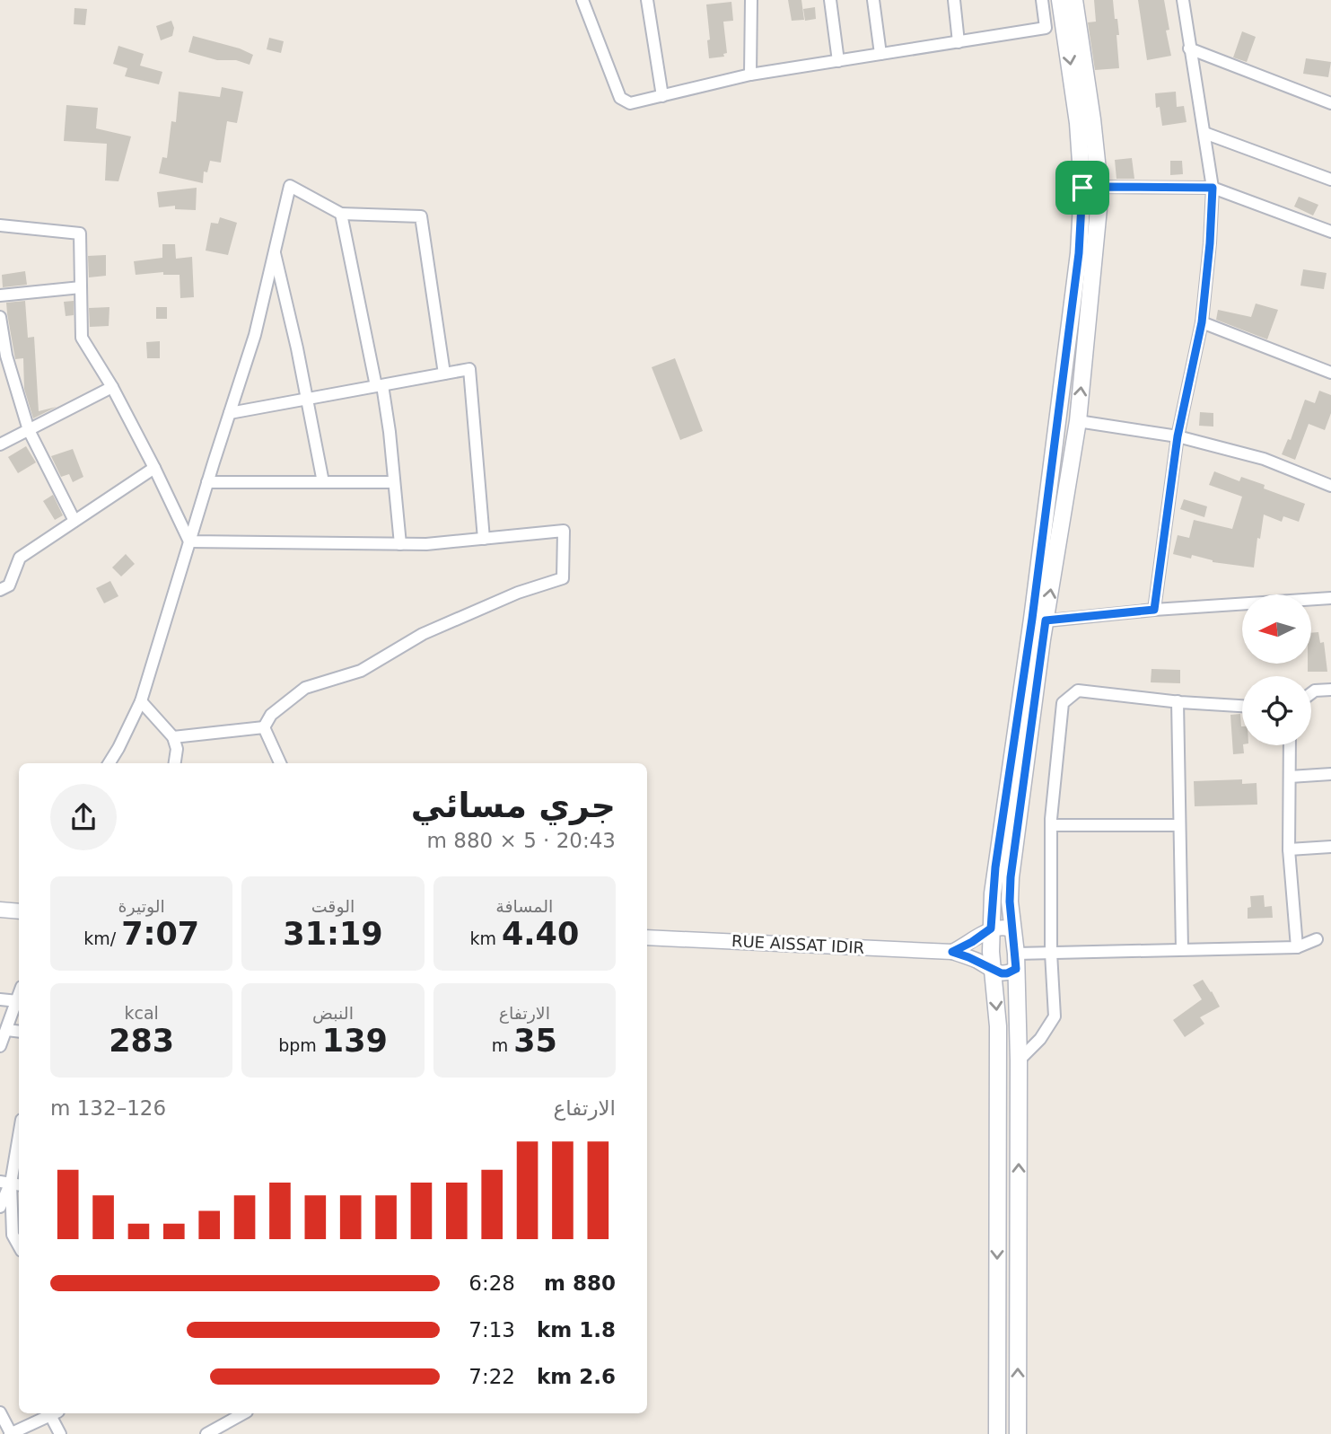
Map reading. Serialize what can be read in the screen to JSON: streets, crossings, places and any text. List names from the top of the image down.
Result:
{
  "streets": {
    "street": ["RUE AISSAT IDIR"]
  },
  "north": "left",
  "page": {
    "heading": ["جري مسائي", "20:43 · 5 × 880 m"],
    "stats": [
      ["المسافة", "4.40 km"],
      ["الوقت", "31:19"],
      ["الوتيرة", "7:07 /km"],
      ["الارتفاع", "35 m"],
      ["النبض", "139 bpm"],
      ["kcal", "283"]
    ],
    "chart": ["الارتفاع", "126–132 m"],
    "list": [
      {
        "name": "880 m",
        "note": "6:28"
      },
      {
        "name": "1.8 km",
        "note": "7:13"
      },
      {
        "name": "2.6 km",
        "note": "7:22"
      }
    ]
  }
}
